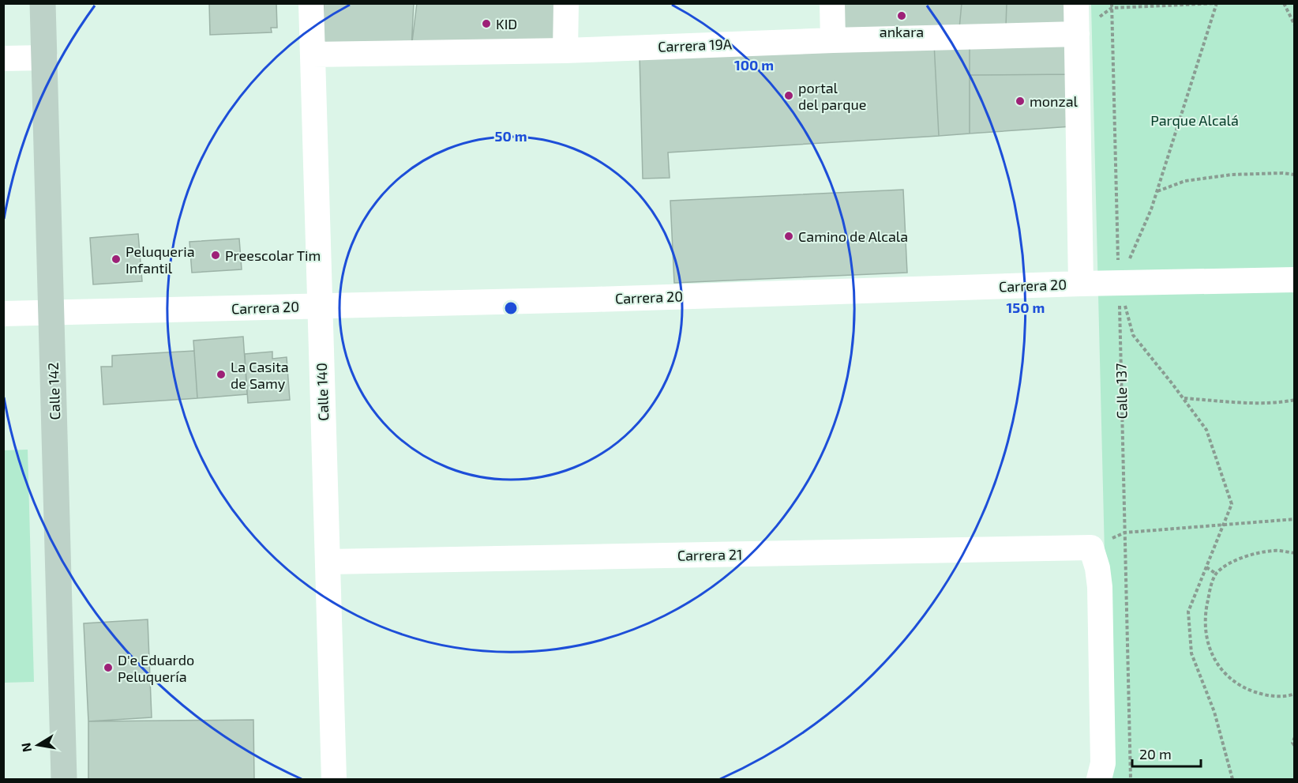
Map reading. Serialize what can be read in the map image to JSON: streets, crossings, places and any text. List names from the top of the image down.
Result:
{
  "streets": {
    "main road": ["Calle 142"],
    "street": [
      "Carrera 19A",
      "Carrera 20",
      "Calle 140",
      "Carrera 21"
    ],
    "path": ["Calle 137"]
  },
  "crossings": [
    ["Carrera 19A", "Calle 140"],
    ["Carrera 20", "Calle 142"],
    ["Carrera 20", "Calle 137"],
    ["Carrera 20", "Calle 140"],
    ["Calle 140", "Carrera 21"]
  ],
  "parks": ["Parque Alcalá"],
  "places": [
    "ankara",
    "KID",
    "portal del parque",
    "monzal",
    "Camino de Alcala",
    "Preescolar Tim",
    "Peluqueria Infantil",
    "La Casita de Samy",
    "D'e Eduardo Peluquería"
  ],
  "scale_bar": "20 m",
  "north": "left",
  "rings": ["100 m", "50 m", "150 m"]
}
